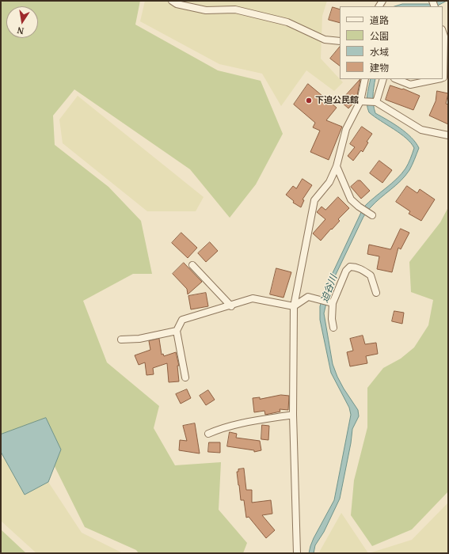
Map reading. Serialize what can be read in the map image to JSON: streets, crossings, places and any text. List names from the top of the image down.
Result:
{
  "water": ["迫谷川"],
  "places": ["下迫公民館"],
  "legend": [
    "道路",
    "公園",
    "水域",
    "建物"
  ],
  "north": "bottom"
}
